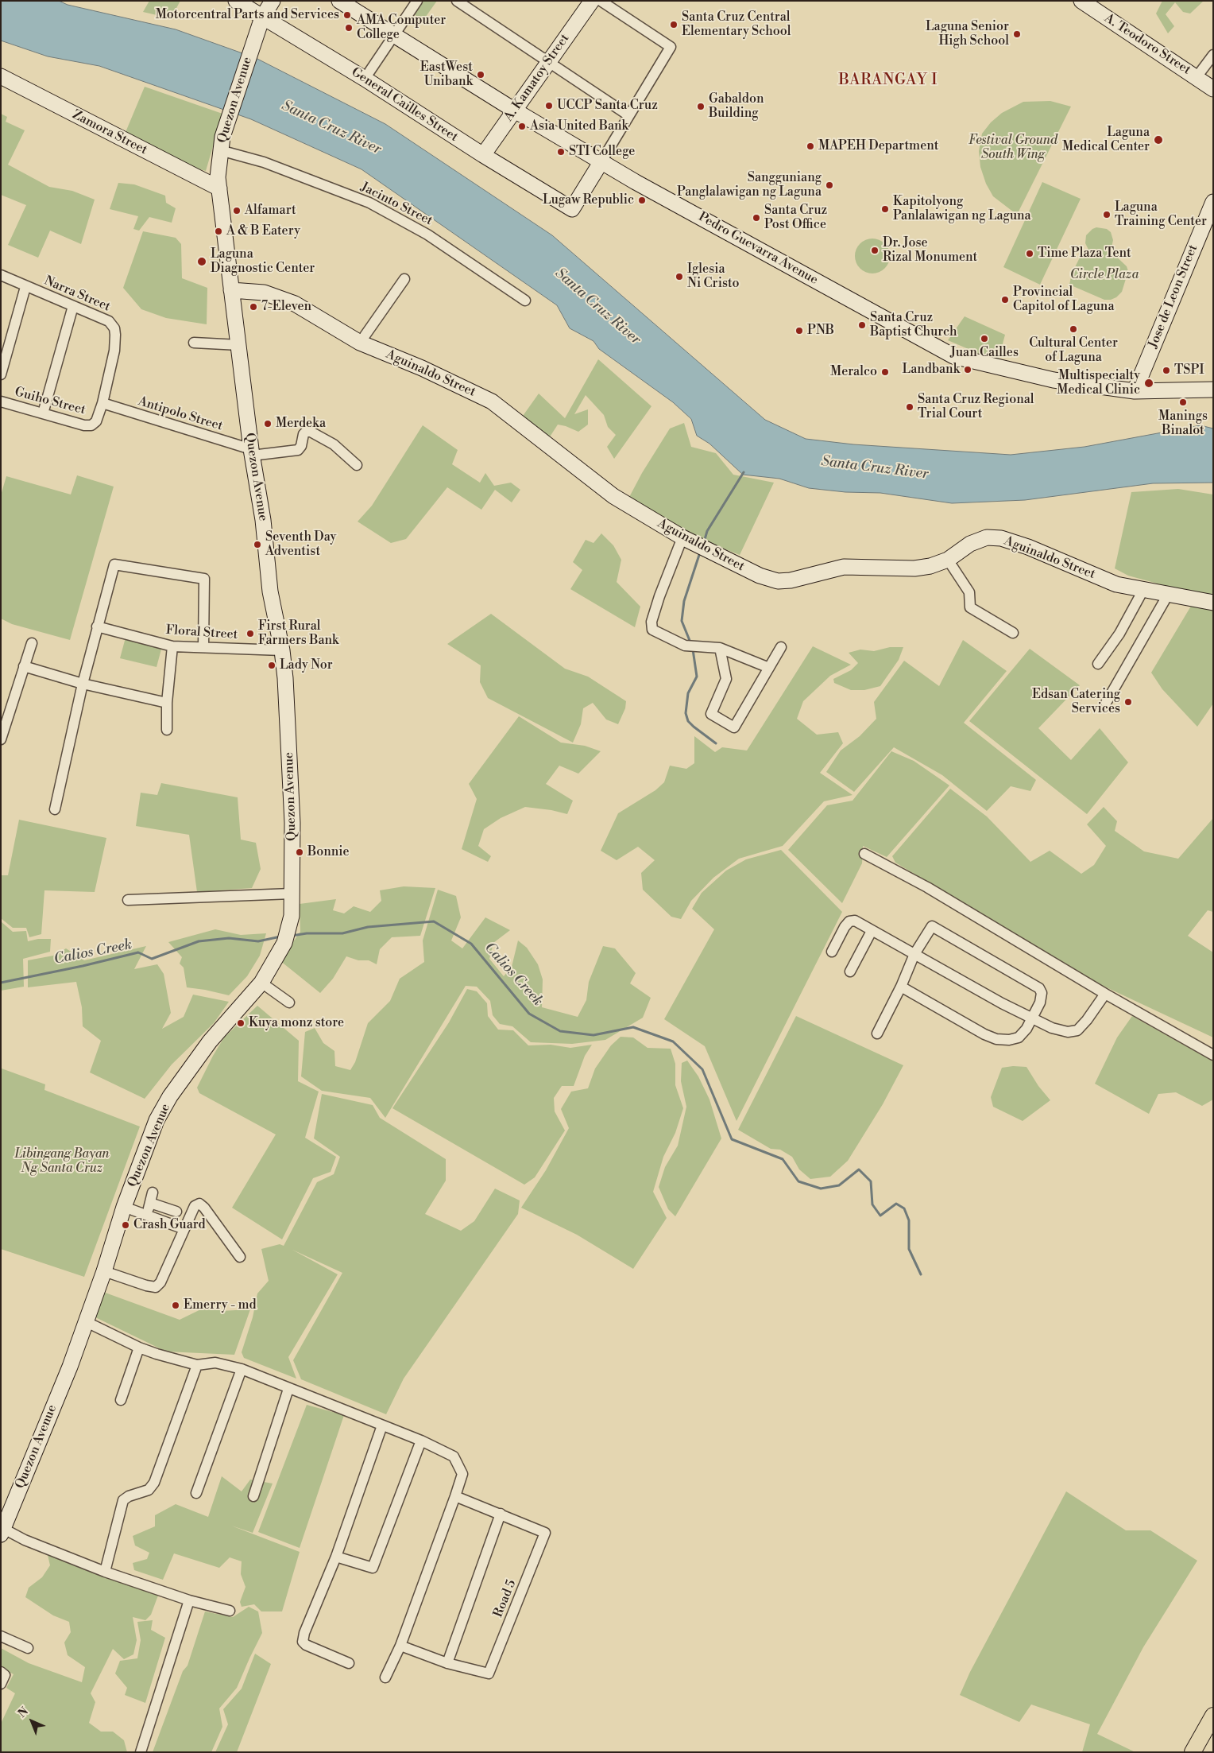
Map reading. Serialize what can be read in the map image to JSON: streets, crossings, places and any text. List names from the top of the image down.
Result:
{
  "streets": {
    "main road": [
      "A. Teodoro Street",
      "A. Kamatoy Street",
      "Quezon Avenue",
      "General Cailles Street",
      "Zamora Street",
      "Pedro Guevarra Avenue",
      "Jose de Leon Street",
      "Aguinaldo Street"
    ],
    "street": [
      "Jacinto Street",
      "Narra Street",
      "Guiho Street",
      "Antipolo Street",
      "Floral Street",
      "Road 5"
    ]
  },
  "crossings": [
    ["A. Kamatoy Street", "General Cailles Street"],
    ["A. Kamatoy Street", "Pedro Guevarra Avenue"],
    ["Quezon Avenue", "General Cailles Street"],
    ["Quezon Avenue", "Zamora Street"],
    ["Quezon Avenue", "Jacinto Street"],
    ["Quezon Avenue", "Aguinaldo Street"],
    ["Quezon Avenue", "Antipolo Street"],
    ["Quezon Avenue", "Floral Street"],
    ["General Cailles Street", "Pedro Guevarra Avenue"],
    ["Pedro Guevarra Avenue", "Jose de Leon Street"],
    ["Narra Street", "Guiho Street"],
    ["Narra Street", "Antipolo Street"],
    ["Guiho Street", "Antipolo Street"]
  ],
  "districts": ["BARANGAY I"],
  "water": ["Santa Cruz River", "Calios Creek"],
  "parks": ["Festival Ground South Wing", "Circle Plaza", "Libingang Bayan Ng Santa Cruz"],
  "places": [
    "Motorcentral Parts and Services",
    "Santa Cruz Central Elementary School",
    "AMA Computer College",
    "Laguna Senior High School",
    "EastWest Unibank",
    "UCCP Santa Cruz",
    "Gabaldon Building",
    "Asia United Bank",
    "Laguna Medical Center",
    "MAPEH Department",
    "STI College",
    "Sangguniang Panglalawigan ng Laguna",
    "Lugaw Republic",
    "Kapitolyong Panlalawigan ng Laguna",
    "Alfamart",
    "Laguna Training Center",
    "Santa Cruz Post Office",
    "A & B Eatery",
    "Dr. Jose Rizal Monument",
    "Time Plaza Tent",
    "Laguna Diagnostic Center",
    "Iglesia Ni Cristo",
    "Provincial Capitol of Laguna",
    "7-Eleven",
    "Santa Cruz Baptist Church",
    "Cultural Center of Laguna",
    "PNB",
    "Juan Cailles",
    "Landbank",
    "TSPI",
    "Meralco",
    "Multispecialty Medical Clinic",
    "Manings Binalot",
    "Santa Cruz Regional Trial Court",
    "Merdeka",
    "Seventh Day Adventist",
    "First Rural Farmers Bank",
    "Lady Nor",
    "Edsan Catering Services",
    "Bonnie",
    "Kuya monz store",
    "Crash Guard",
    "Emerry - md"
  ],
  "north": "top left"
}
